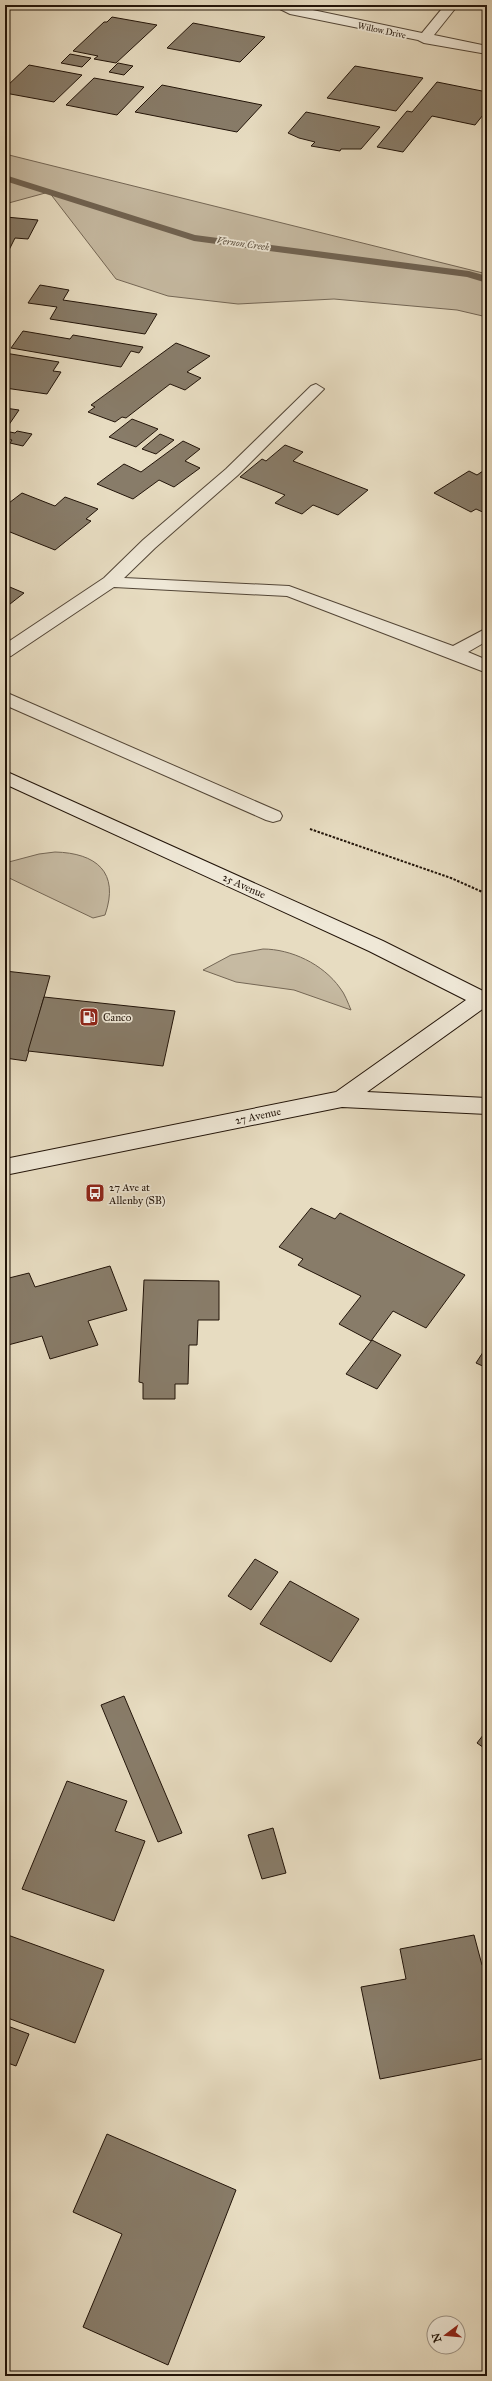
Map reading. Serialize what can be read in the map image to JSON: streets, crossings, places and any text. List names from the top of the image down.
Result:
{
  "streets": {
    "street": ["Willow Drive", "25 Avenue", "27 Avenue"]
  },
  "crossings": [
    ["25 Avenue", "27 Avenue"]
  ],
  "water": ["Vernon Creek"],
  "places": {
    "fuel station": ["Canco"],
    "bus stop": ["27 Ave at Allenby (SB)"]
  },
  "north": "left"
}
